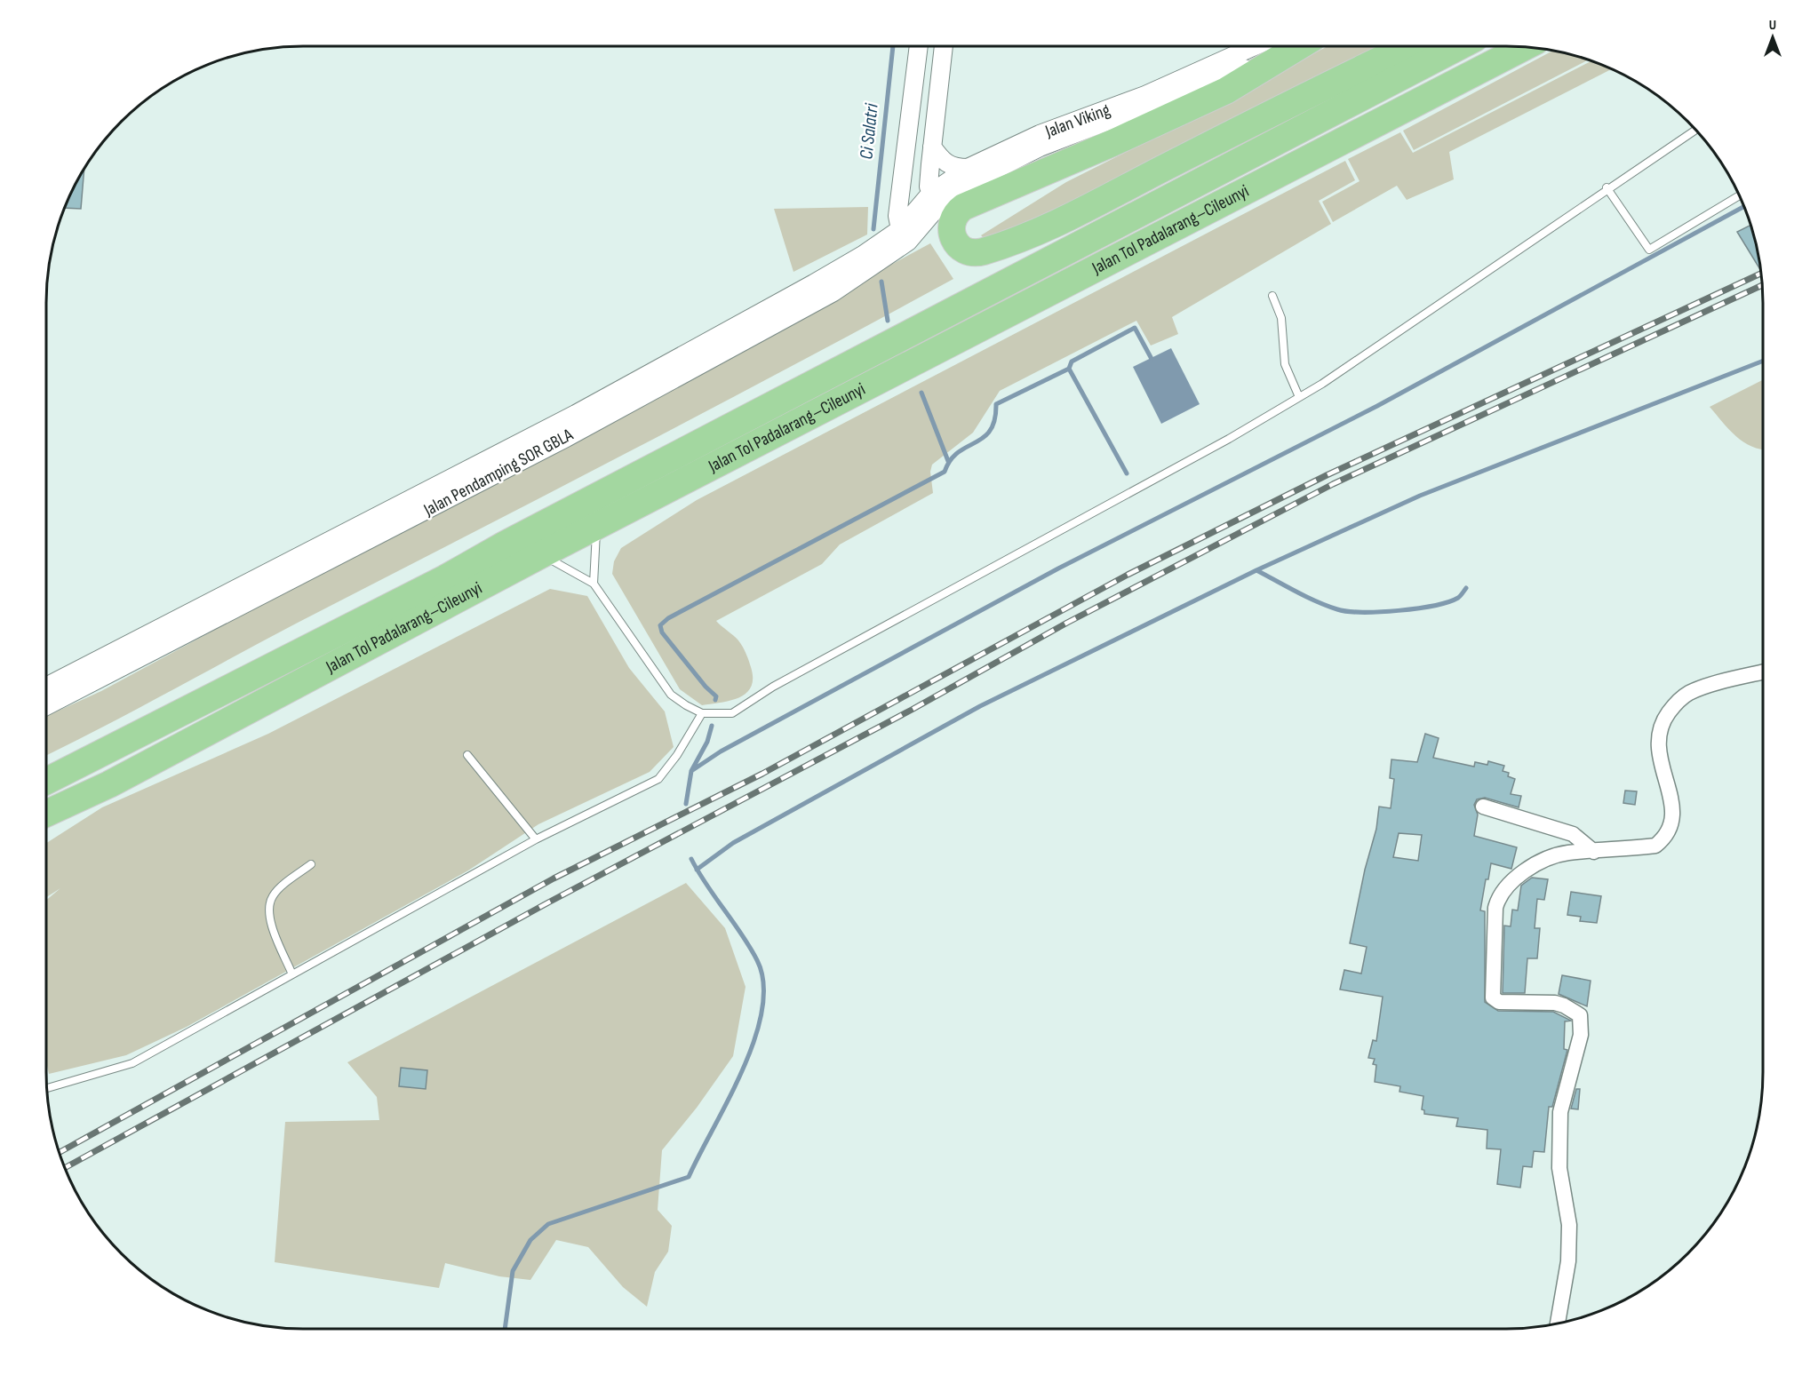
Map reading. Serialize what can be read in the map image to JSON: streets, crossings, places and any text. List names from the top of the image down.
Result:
{
  "streets": {
    "highway": ["Jalan Tol Padalarang–Cileunyi"],
    "street": ["Jalan Viking", "Jalan Pendamping SOR GBLA"]
  },
  "crossings": [
    ["Jalan Viking", "Jalan Pendamping SOR GBLA"]
  ],
  "water": ["Ci Salatri"],
  "north": "top"
}
